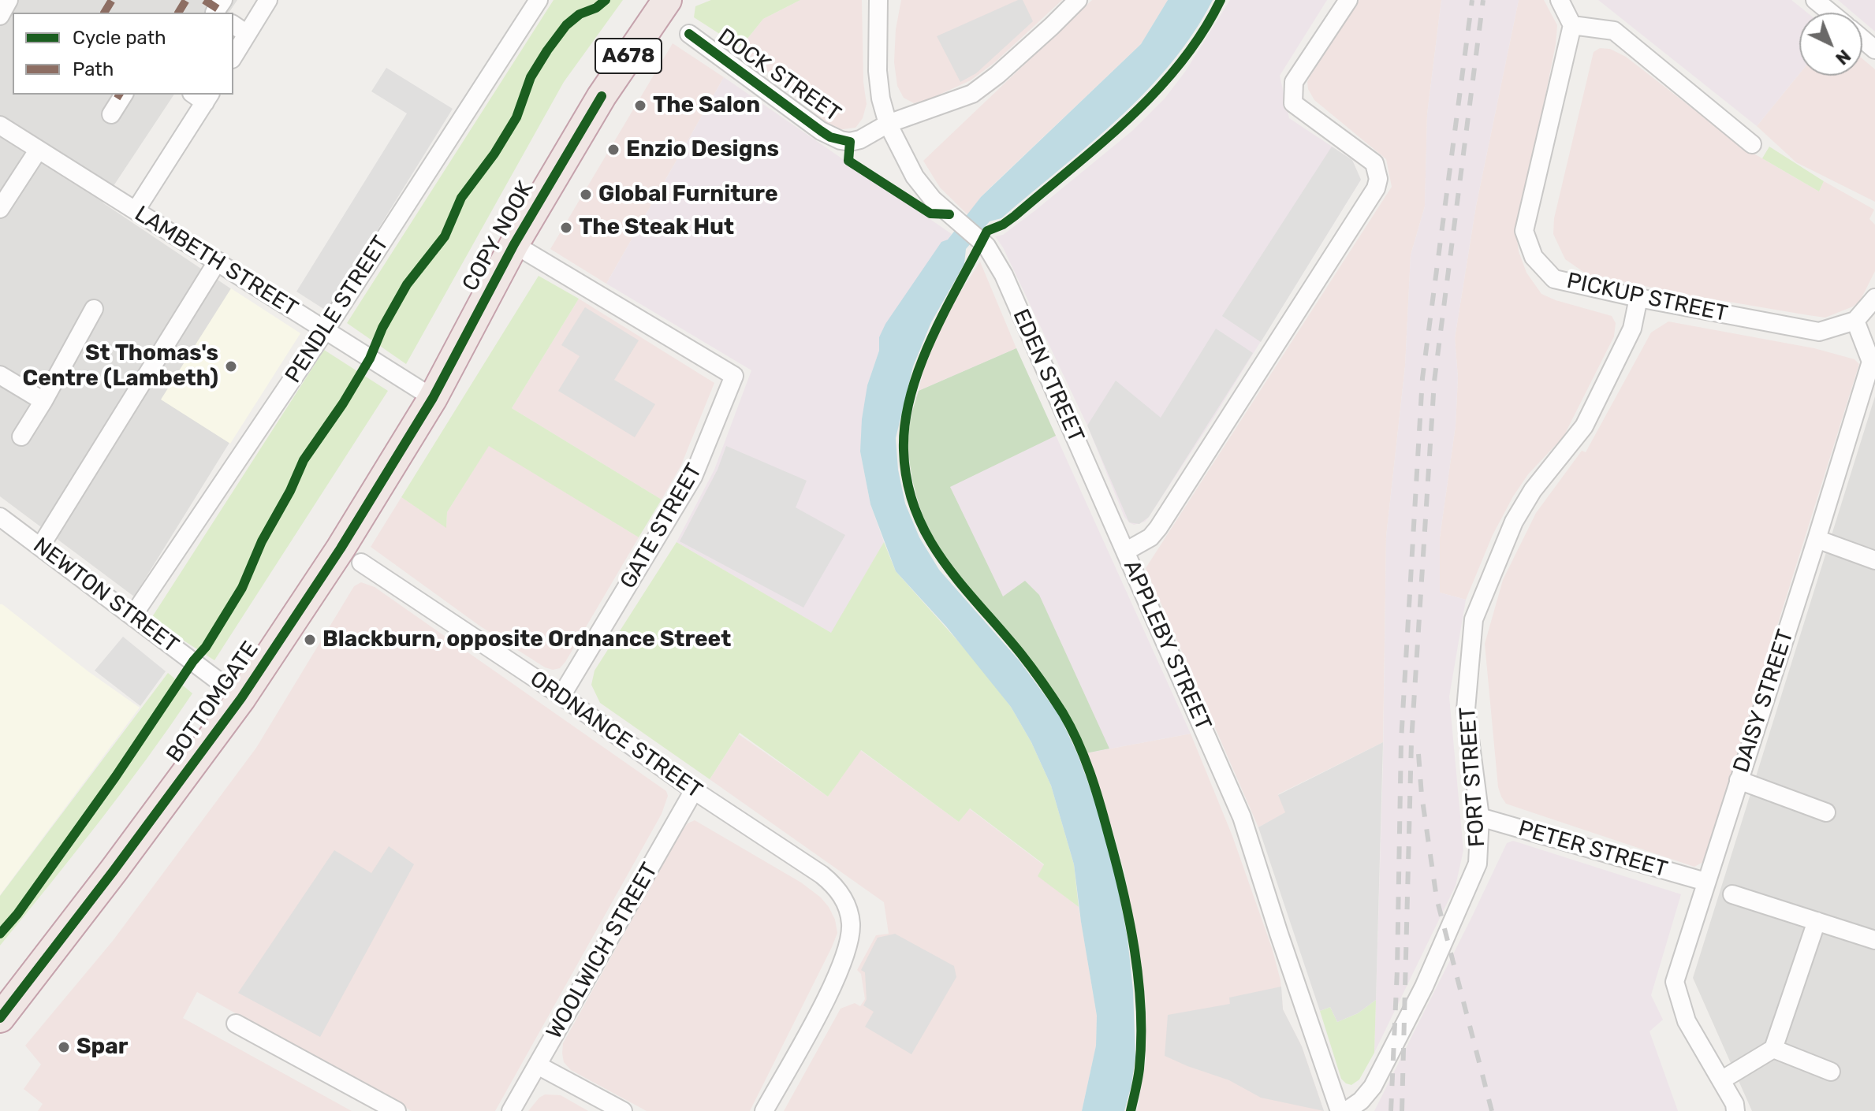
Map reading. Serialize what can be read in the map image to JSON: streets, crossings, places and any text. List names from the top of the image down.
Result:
{
  "streets": {
    "highway": ["A678", "COPY NOOK", "BOTTOMGATE"],
    "street": [
      "DOCK STREET",
      "LAMBETH STREET",
      "PICKUP STREET",
      "PENDLE STREET",
      "EDEN STREET",
      "GATE STREET",
      "NEWTON STREET",
      "APPLEBY STREET",
      "DAISY STREET",
      "ORDNANCE STREET",
      "FORT STREET",
      "PETER STREET",
      "WOOLWICH STREET"
    ]
  },
  "crossings": [
    ["DOCK STREET", "EDEN STREET"],
    ["COPY NOOK", "LAMBETH STREET"],
    ["COPY NOOK", "GATE STREET"],
    ["COPY NOOK", "BOTTOMGATE"],
    ["LAMBETH STREET", "PENDLE STREET"],
    ["LAMBETH STREET", "BOTTOMGATE"],
    ["PICKUP STREET", "DAISY STREET"],
    ["PICKUP STREET", "FORT STREET"],
    ["PENDLE STREET", "NEWTON STREET"],
    ["EDEN STREET", "APPLEBY STREET"],
    ["GATE STREET", "ORDNANCE STREET"],
    ["NEWTON STREET", "BOTTOMGATE"],
    ["DAISY STREET", "PETER STREET"],
    ["ORDNANCE STREET", "WOOLWICH STREET"],
    ["FORT STREET", "PETER STREET"]
  ],
  "places": [
    "The Salon",
    "Enzio Designs",
    "Global Furniture",
    "The Steak Hut",
    "St Thomas's Centre (Lambeth)",
    "Blackburn, opposite Ordnance Street",
    "Spar"
  ],
  "legend": ["Cycle path", "Path"],
  "north": "bottom right"
}
